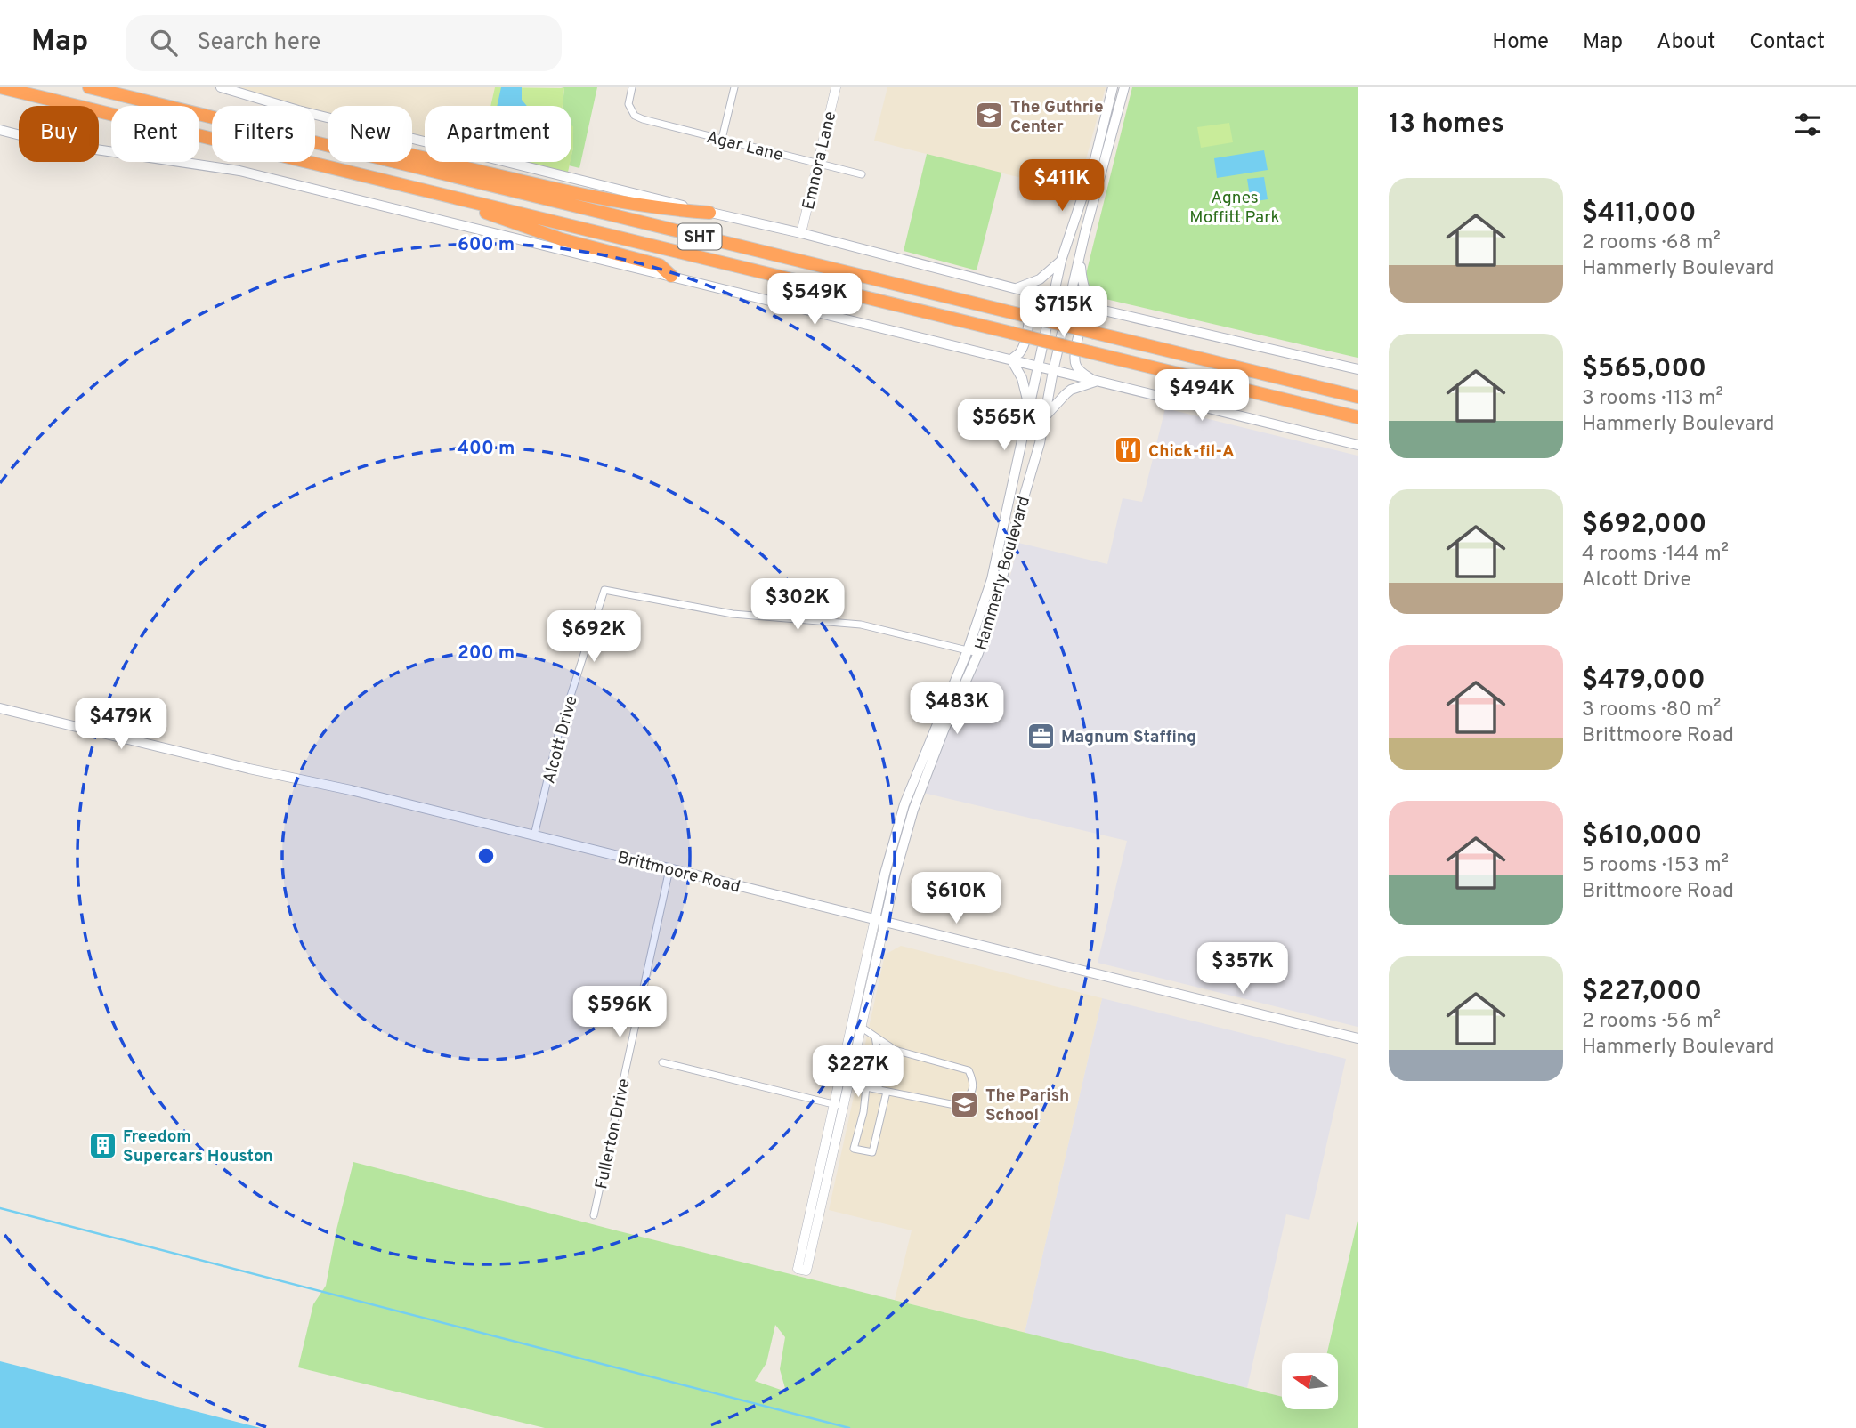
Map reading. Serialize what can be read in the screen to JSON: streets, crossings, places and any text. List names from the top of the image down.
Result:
{
  "streets": {
    "highway": ["SHT"],
    "main road": ["Hammerly Boulevard", "Brittmoore Road"],
    "street": [
      "Agar Lane",
      "Emnora Lane",
      "Alcott Drive",
      "Fullerton Drive"
    ]
  },
  "crossings": [
    ["Agar Lane", "Emnora Lane"],
    ["Hammerly Boulevard", "Alcott Drive"],
    ["Hammerly Boulevard", "Brittmoore Road"],
    ["Alcott Drive", "Brittmoore Road"],
    ["Brittmoore Road", "Fullerton Drive"]
  ],
  "parks": ["Agnes Moffitt Park"],
  "places": {
    "school or university": ["The Guthrie Center", "The Parish School"],
    "restaurant": ["Chick-fil-A"],
    "office": ["Magnum Staffing"],
    "building": ["Freedom Supercars Houston"]
  },
  "north": "left",
  "page": {
    "header": "Map",
    "search": "Search here",
    "nav": [
      "Home",
      "Map",
      "About",
      "Contact"
    ],
    "heading": "13 homes",
    "chip": [
      "Buy",
      "Rent",
      "Filters",
      "New",
      "Apartment"
    ],
    "price": [
      "$411K",
      "$549K",
      "$715K",
      "$494K",
      "$565K",
      "$302K",
      "$692K",
      "$483K",
      "$479K",
      "$610K",
      "$357K",
      "$596K",
      "$227K"
    ],
    "list": [
      {
        "name": "$411,000",
        "note": "2 rooms · 68 m² · Hammerly Boulevard"
      },
      {
        "name": "$565,000",
        "note": "3 rooms · 113 m² · Hammerly Boulevard"
      },
      {
        "name": "$692,000",
        "note": "4 rooms · 144 m² · Alcott Drive"
      },
      {
        "name": "$479,000",
        "note": "3 rooms · 80 m² · Brittmoore Road"
      },
      {
        "name": "$610,000",
        "note": "5 rooms · 153 m² · Brittmoore Road"
      },
      {
        "name": "$227,000",
        "note": "2 rooms · 56 m² · Hammerly Boulevard"
      }
    ]
  },
  "rings": ["600 m", "400 m", "200 m"]
}
